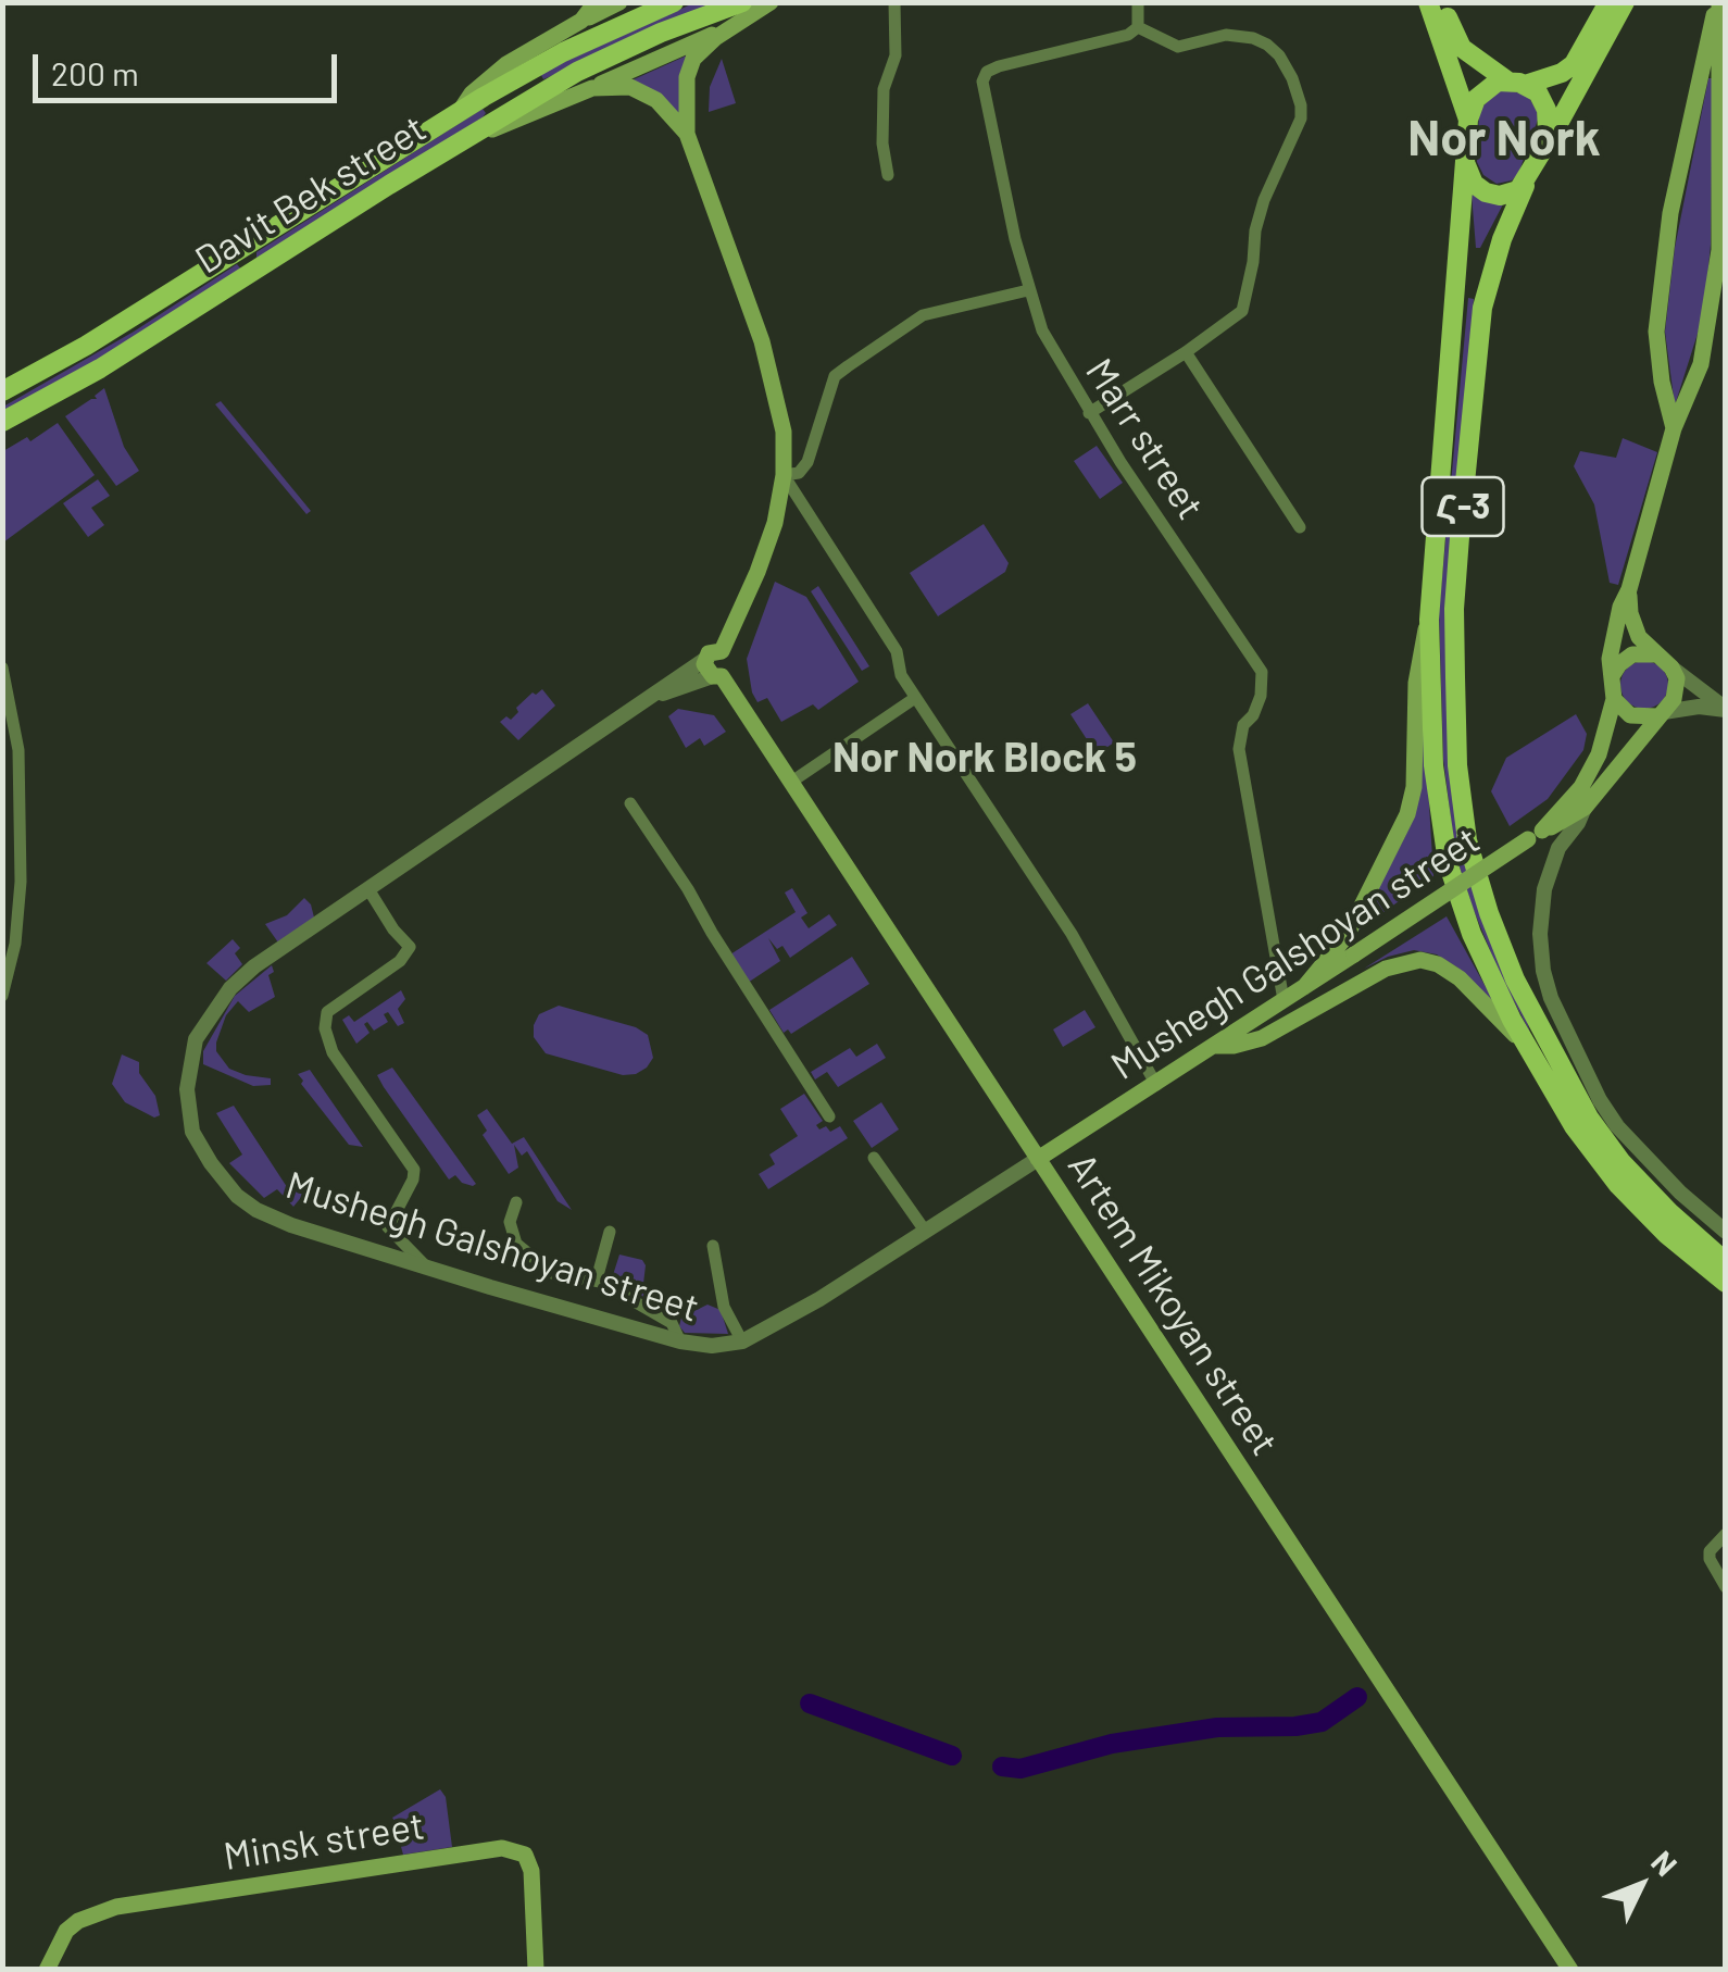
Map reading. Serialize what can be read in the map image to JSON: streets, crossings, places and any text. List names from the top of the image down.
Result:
{
  "streets": {
    "main road": [
      "Davit Bek street",
      "Հ-3",
      "Mushegh Galshoyan street",
      "Artem Mikoyan street",
      "Minsk street"
    ],
    "street": ["Marr street"]
  },
  "crossings": [
    ["Marr street", "Mushegh Galshoyan street"],
    ["Mushegh Galshoyan street", "Artem Mikoyan street"]
  ],
  "districts": ["Nor Nork", "Nor Nork Block 5"],
  "scale_bar": "200 m",
  "north": "top right"
}
